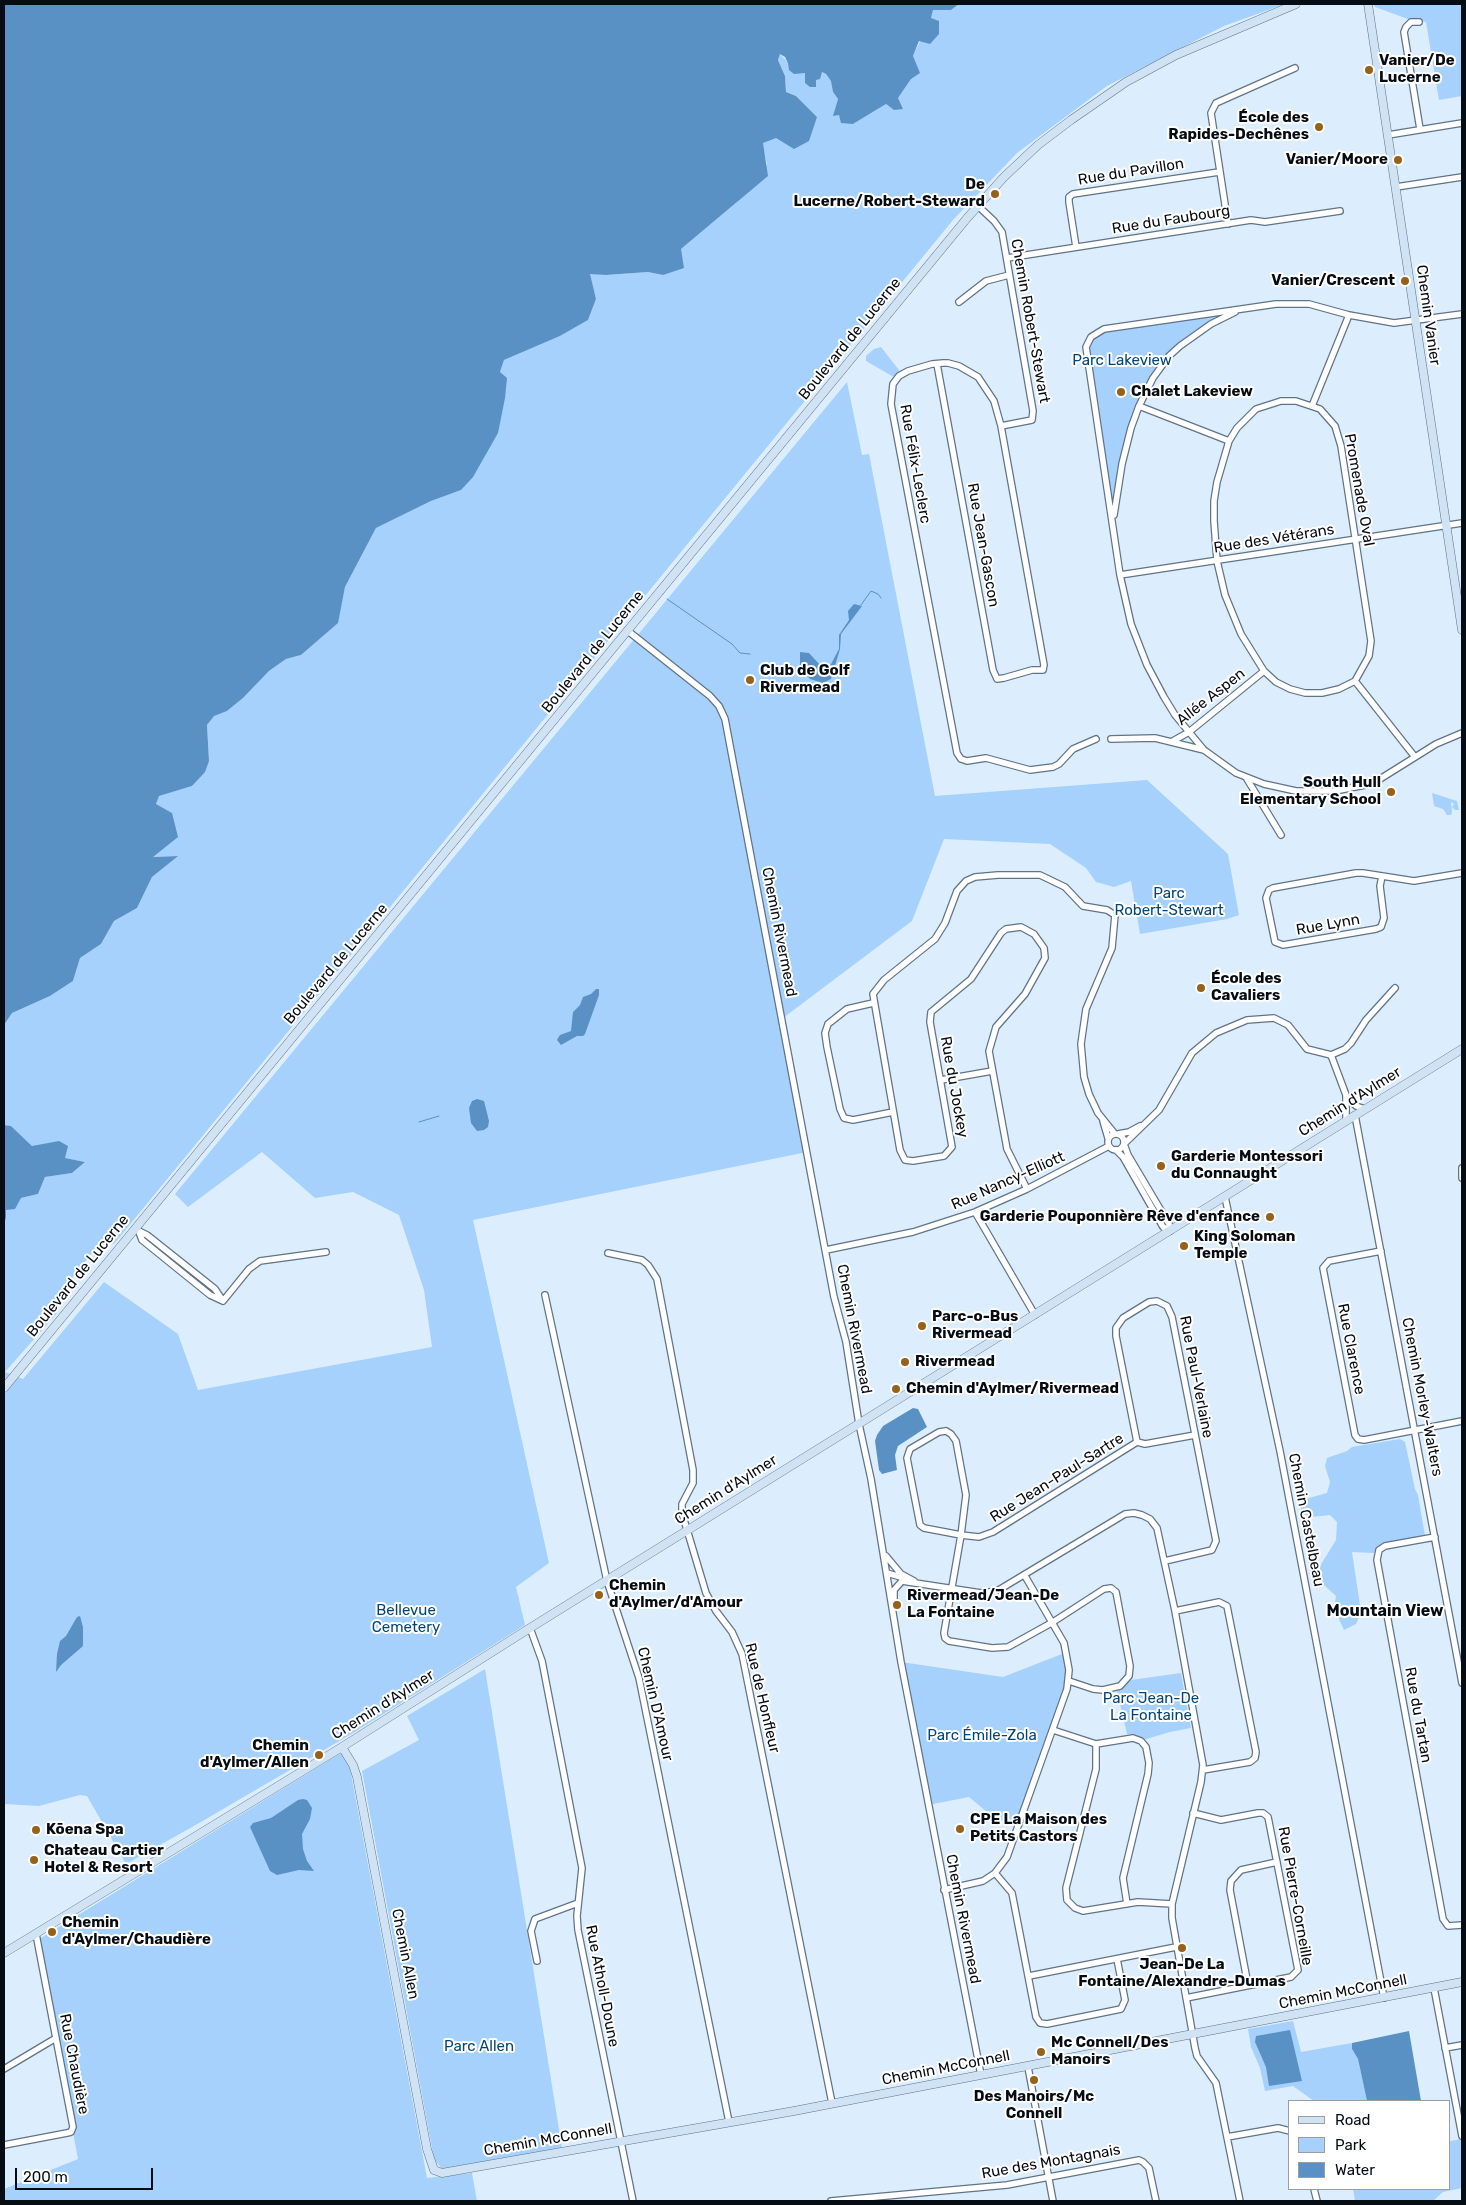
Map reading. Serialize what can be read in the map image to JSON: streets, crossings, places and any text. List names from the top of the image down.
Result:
{
  "streets": {
    "main road": [
      "Chemin Vanier",
      "Boulevard de Lucerne",
      "Chemin d'Aylmer",
      "Chemin Allen",
      "Chemin McConnell"
    ],
    "street": [
      "Rue du Pavillon",
      "Rue du Faubourg",
      "Chemin Robert-Stewart",
      "Rue Félix-Leclerc",
      "Promenade Oval",
      "Rue des Vétérans",
      "Rue Jean-Gascon",
      "Allée Aspen",
      "Rue Lynn",
      "Chemin Rivermead",
      "Rue du Jockey",
      "Rue Nancy-Elliott",
      "Rue Clarence",
      "Rue Paul-Verlaine",
      "Chemin Morley-Walters",
      "Rue Jean-Paul-Sartre",
      "Chemin Castelbeau",
      "Rue de Honfleur",
      "Chemin D'Amour",
      "Rue du Tartan",
      "Rue Pierre-Corneille",
      "Rue Atholl-Doune",
      "Rue Chaudière",
      "Rue des Montagnais"
    ]
  },
  "crossings": [
    ["Rue du Pavillon", "Rue du Faubourg"],
    ["Rue du Faubourg", "Chemin Robert-Stewart"],
    ["Chemin Vanier", "Rue des Vétérans"],
    ["Chemin Robert-Stewart", "Boulevard de Lucerne"],
    ["Chemin Robert-Stewart", "Rue Félix-Leclerc"],
    ["Boulevard de Lucerne", "Chemin Rivermead"],
    ["Rue Félix-Leclerc", "Rue Jean-Gascon"],
    ["Promenade Oval", "Rue des Vétérans"],
    ["Promenade Oval", "Allée Aspen"],
    ["Chemin Rivermead", "Chemin d'Aylmer"],
    ["Chemin Rivermead", "Rue Nancy-Elliott"],
    ["Chemin Rivermead", "Chemin McConnell"],
    ["Rue du Jockey", "Rue Nancy-Elliott"],
    ["Chemin d'Aylmer", "Chemin Morley-Walters"],
    ["Chemin d'Aylmer", "Chemin Castelbeau"],
    ["Chemin d'Aylmer", "Rue de Honfleur"],
    ["Chemin d'Aylmer", "Chemin D'Amour"],
    ["Chemin d'Aylmer", "Chemin Allen"],
    ["Chemin d'Aylmer", "Rue Atholl-Doune"],
    ["Chemin d'Aylmer", "Rue Chaudière"],
    ["Rue Clarence", "Chemin Morley-Walters"],
    ["Rue Paul-Verlaine", "Rue Jean-Paul-Sartre"],
    ["Chemin Morley-Walters", "Rue du Tartan"],
    ["Chemin Castelbeau", "Chemin McConnell"],
    ["Rue de Honfleur", "Chemin McConnell"],
    ["Chemin D'Amour", "Chemin McConnell"],
    ["Chemin Allen", "Chemin McConnell"],
    ["Rue Atholl-Doune", "Chemin McConnell"]
  ],
  "districts": ["Mountain View"],
  "parks": [
    "Parc Lakeview",
    "Parc Robert-Stewart",
    "Bellevue Cemetery",
    "Parc Jean-De La Fontaine",
    "Parc Émile-Zola",
    "Parc Allen"
  ],
  "places": [
    "Vanier/De Lucerne",
    "École des Rapides-Dechênes",
    "Vanier/Moore",
    "De Lucerne/Robert-Steward",
    "Vanier/Crescent",
    "Chalet Lakeview",
    "Club de Golf Rivermead",
    "South Hull Elementary School",
    "École des Cavaliers",
    "Garderie Montessori du Connaught",
    "Garderie Pouponnière Rêve d'enfance",
    "King Soloman Temple",
    "Parc-o-Bus Rivermead",
    "Rivermead",
    "Chemin d'Aylmer/Rivermead",
    "Chemin d'Aylmer/d'Amour",
    "Rivermead/Jean-De La Fontaine",
    "Chemin d'Aylmer/Allen",
    "CPE La Maison des Petits Castors",
    "Kōena Spa",
    "Chateau Cartier Hotel & Resort",
    "Chemin d'Aylmer/Chaudière",
    "Jean-De La Fontaine/Alexandre-Dumas",
    "Mc Connell/Des Manoirs",
    "Des Manoirs/Mc Connell"
  ],
  "legend": ["Road", "Park", "Water"],
  "scale_bar": "200 m"
}
